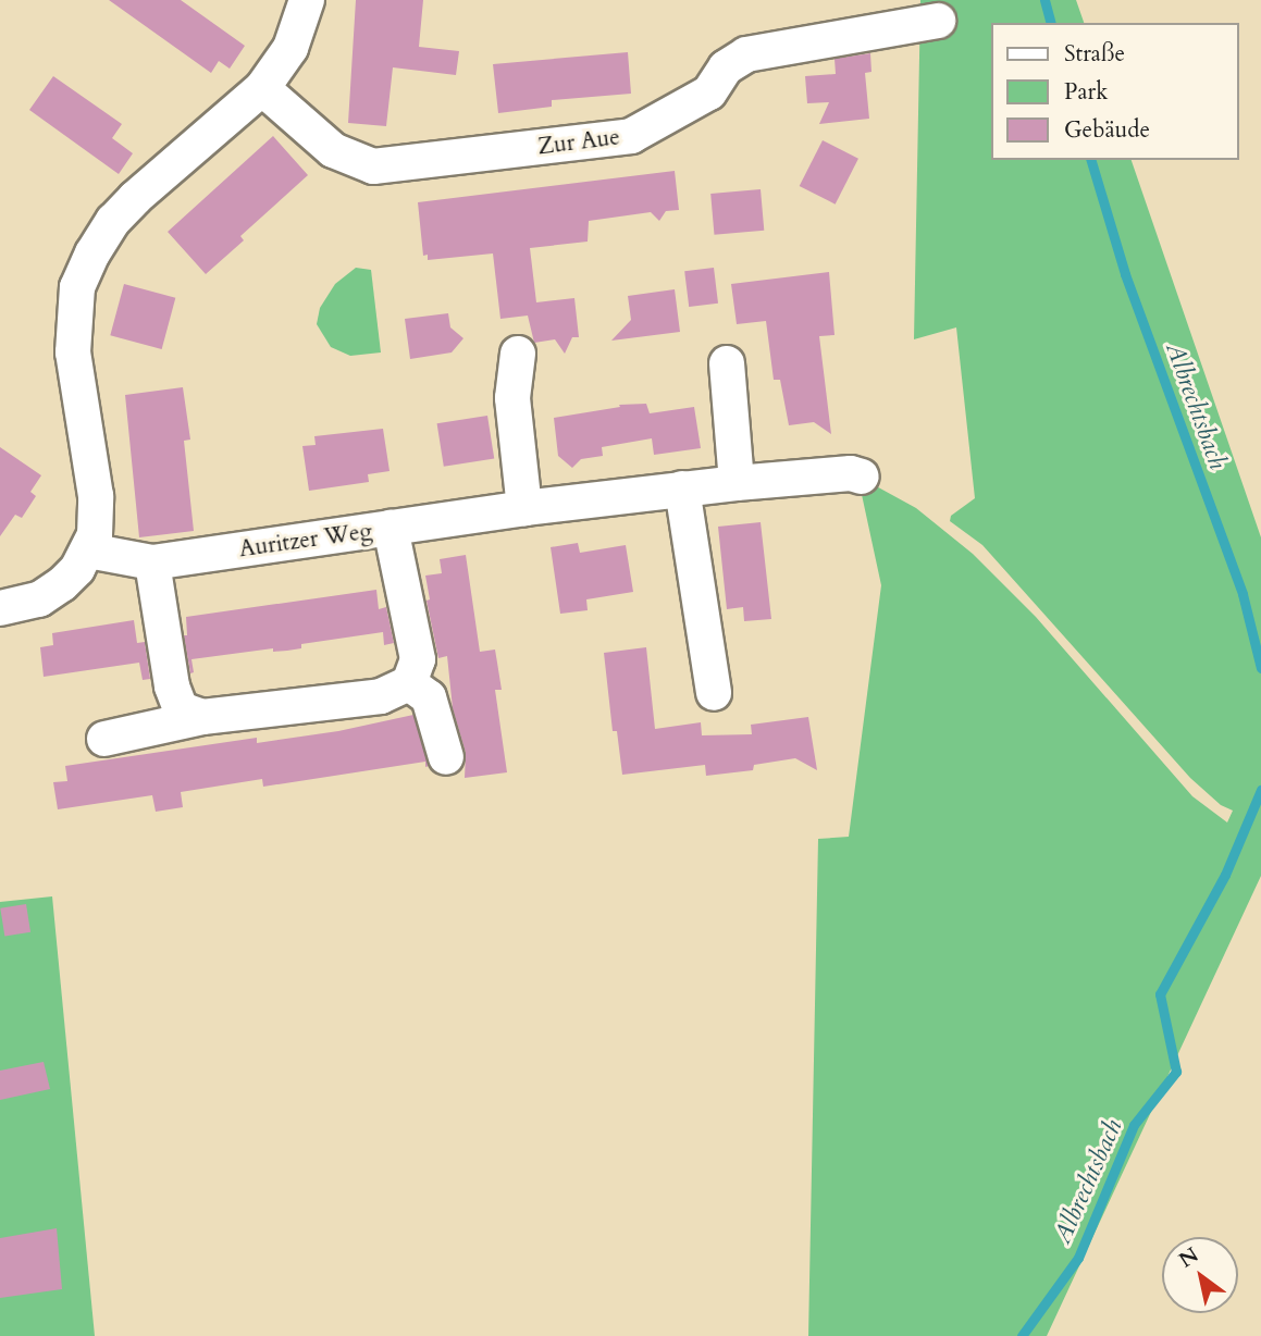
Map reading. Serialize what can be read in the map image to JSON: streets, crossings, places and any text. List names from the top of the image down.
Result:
{
  "streets": {
    "street": ["Zur Aue", "Auritzer Weg"]
  },
  "water": ["Albrechtsbach"],
  "legend": ["Straße", "Park", "Gebäude"],
  "north": "top left"
}
